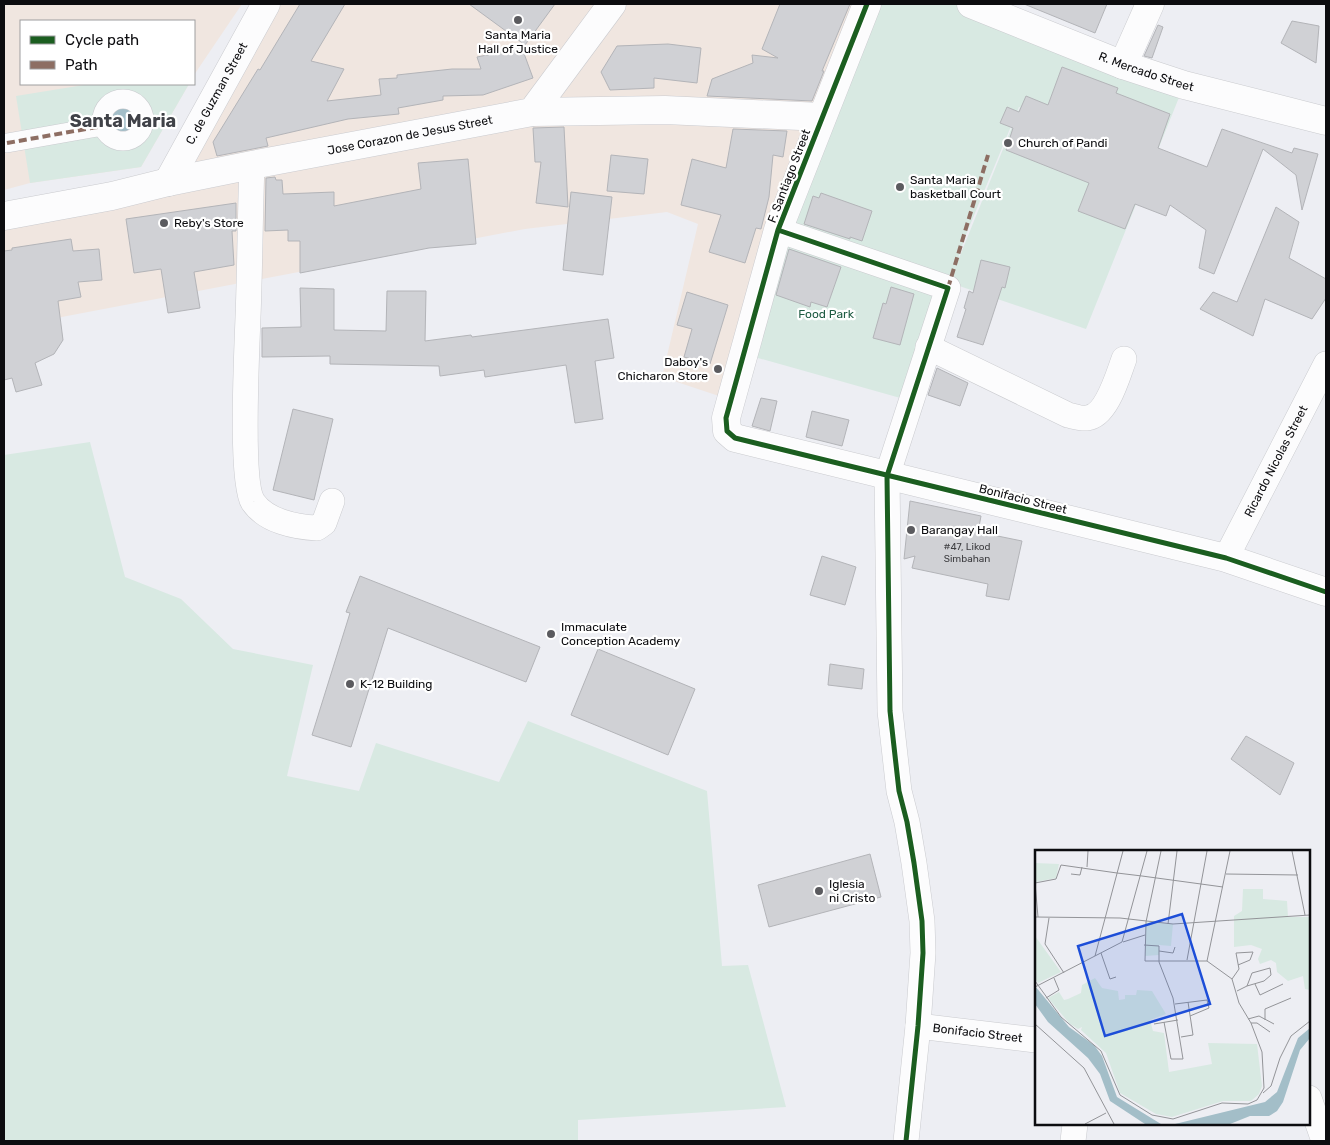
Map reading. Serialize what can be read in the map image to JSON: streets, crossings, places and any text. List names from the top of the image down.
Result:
{
  "streets": {
    "street": [
      "R. Mercado Street",
      "C. de Guzman Street",
      "Jose Corazon de Jesus Street",
      "F. Santiago Street",
      "Ricardo Nicolas Street",
      "Bonifacio Street"
    ]
  },
  "crossings": [
    ["C. de Guzman Street", "Jose Corazon de Jesus Street"],
    ["Jose Corazon de Jesus Street", "F. Santiago Street"],
    ["F. Santiago Street", "Bonifacio Street"],
    ["Ricardo Nicolas Street", "Bonifacio Street"]
  ],
  "districts": ["Santa Maria"],
  "parks": ["Food Park"],
  "places": [
    "Santa Maria Hall of Justice",
    "Church of Pandi",
    "Santa Maria basketball Court",
    "Reby's Store",
    "Daboy's Chicharon Store",
    "Barangay Hall",
    "Immaculate Conception Academy",
    "K-12 Building",
    "Iglesia ni Cristo"
  ],
  "house_numbers": ["#47, Likod Simbahan"],
  "legend": ["Cycle path", "Path"]
}
